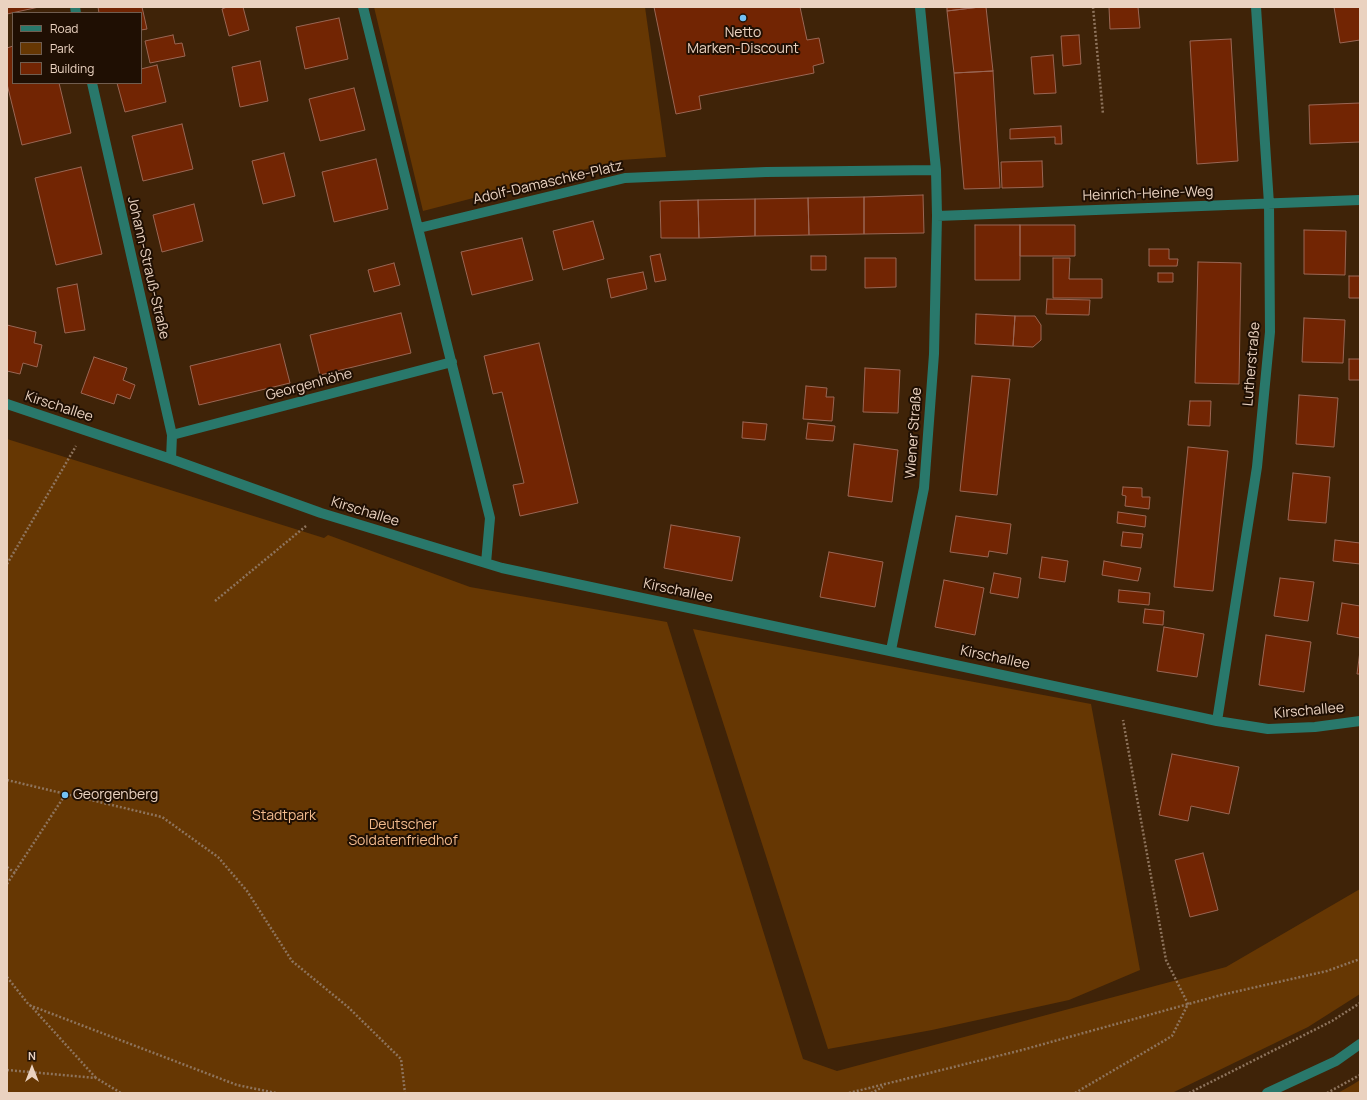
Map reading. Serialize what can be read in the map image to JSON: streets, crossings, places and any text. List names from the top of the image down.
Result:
{
  "streets": {
    "street": [
      "Adolf-Damaschke-Platz",
      "Heinrich-Heine-Weg",
      "Johann-Strauß-Straße",
      "Lutherstraße",
      "Georgenhöhe",
      "Kirschallee",
      "Wiener Straße"
    ]
  },
  "crossings": [
    ["Heinrich-Heine-Weg", "Lutherstraße"],
    ["Heinrich-Heine-Weg", "Wiener Straße"],
    ["Johann-Strauß-Straße", "Georgenhöhe"],
    ["Johann-Strauß-Straße", "Kirschallee"],
    ["Lutherstraße", "Kirschallee"],
    ["Kirschallee", "Wiener Straße"]
  ],
  "parks": ["Stadtpark", "Deutscher Soldatenfriedhof"],
  "places": ["Netto Marken-Discount", "Georgenberg"],
  "legend": ["Road", "Park", "Building"],
  "north": "top"
}
